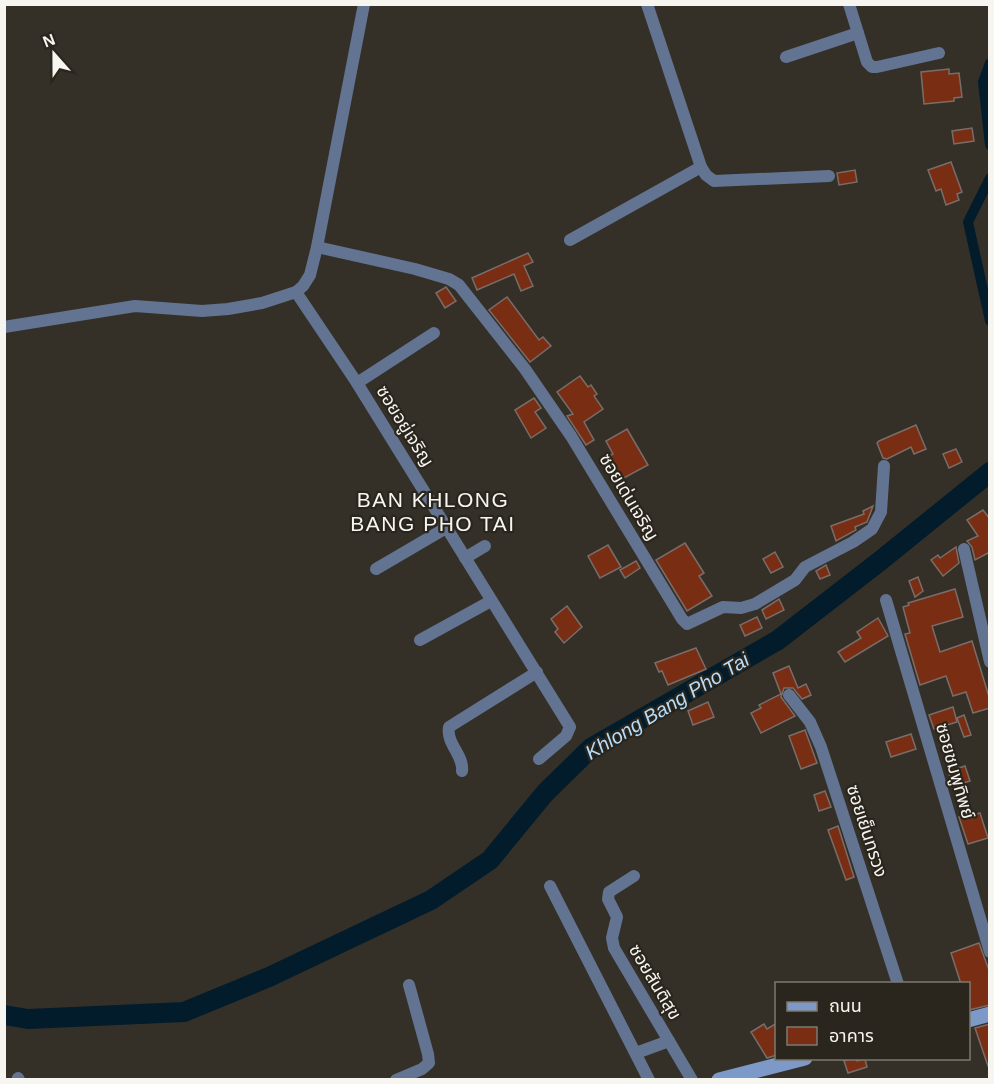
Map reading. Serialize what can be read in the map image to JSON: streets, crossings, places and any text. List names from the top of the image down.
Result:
{
  "streets": {
    "street": [
      "ซอยอยู่เจริญ",
      "ซอยเด่นเจริญ",
      "ซอยชมพูทิพย์",
      "ซอยเย็นทรวง",
      "ซอยสันติสุข"
    ]
  },
  "districts": ["BAN KHLONG BANG PHO TAI"],
  "water": ["Khlong Bang Pho Tai"],
  "legend": ["ถนน", "อาคาร"],
  "north": "top"
}
